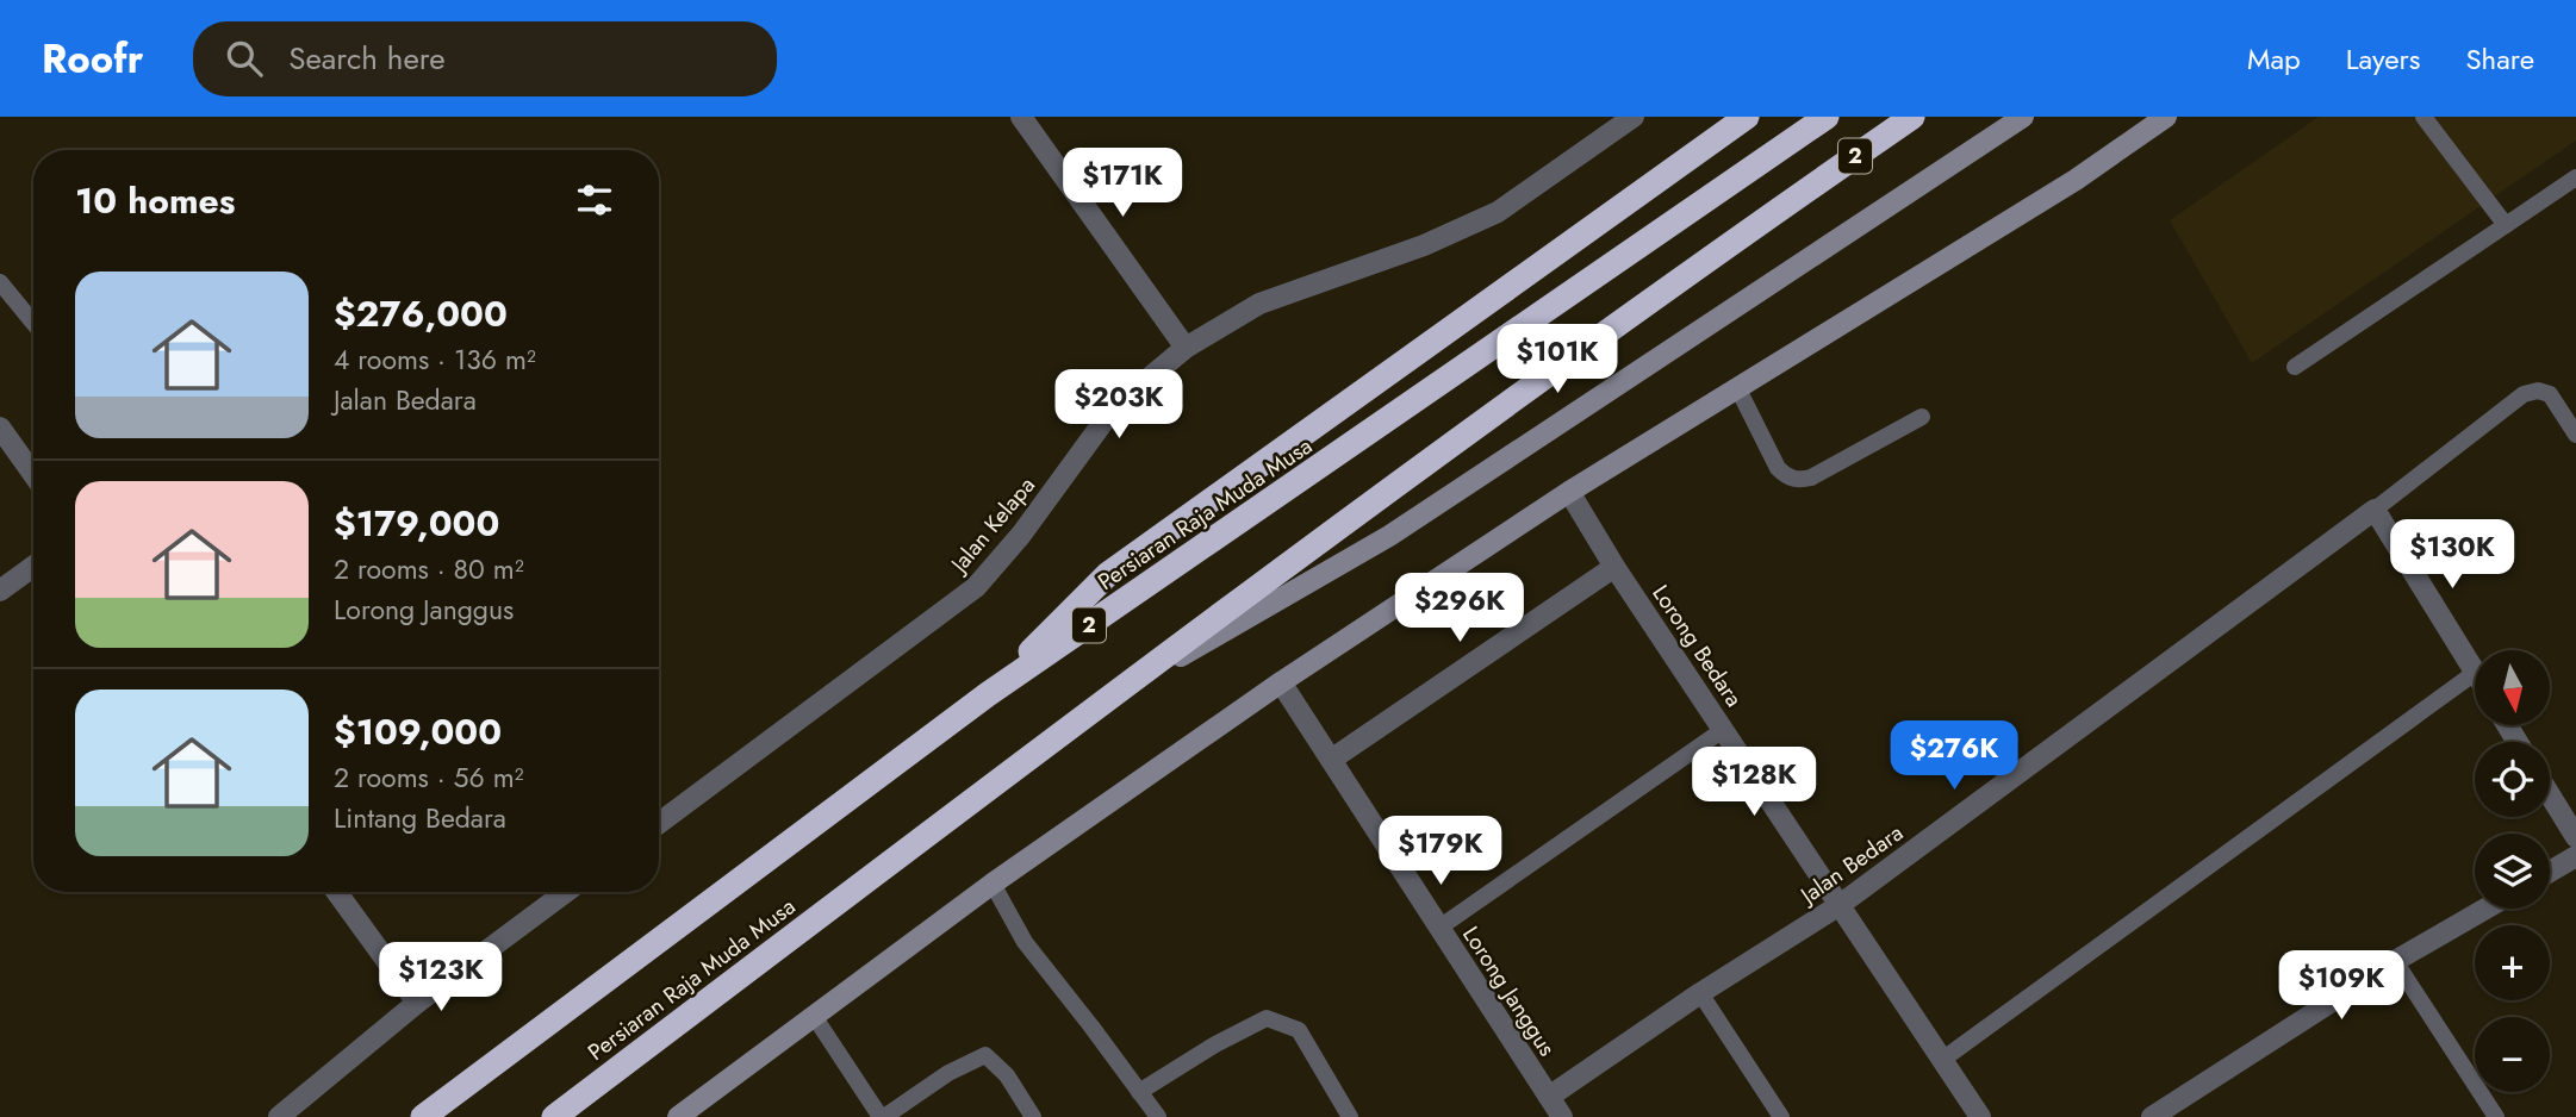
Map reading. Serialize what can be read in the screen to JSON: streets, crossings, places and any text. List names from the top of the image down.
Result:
{
  "streets": {
    "highway": ["2", "Persiaran Raja Muda Musa"],
    "street": [
      "Jalan Kelapa",
      "Lorong Bedara",
      "Jalan Bedara",
      "Lorong Janggus"
    ]
  },
  "crossings": [
    ["Lorong Bedara", "Jalan Bedara"],
    ["Jalan Bedara", "Lorong Janggus"]
  ],
  "north": "bottom",
  "page": {
    "header": "Roofr",
    "search": "Search here",
    "nav": ["Map", "Layers", "Share"],
    "price": [
      "$171K",
      "$101K",
      "$203K",
      "$130K",
      "$296K",
      "$276K",
      "$128K",
      "$179K",
      "$123K",
      "$109K"
    ],
    "heading": "10 homes",
    "list": [
      {
        "name": "$276,000",
        "note": "4 rooms · 136 m² · Jalan Bedara"
      },
      {
        "name": "$179,000",
        "note": "2 rooms · 80 m² · Lorong Janggus"
      },
      {
        "name": "$109,000",
        "note": "2 rooms · 56 m² · Lintang Bedara"
      }
    ],
    "map_buttons": ["+", "−"]
  }
}
